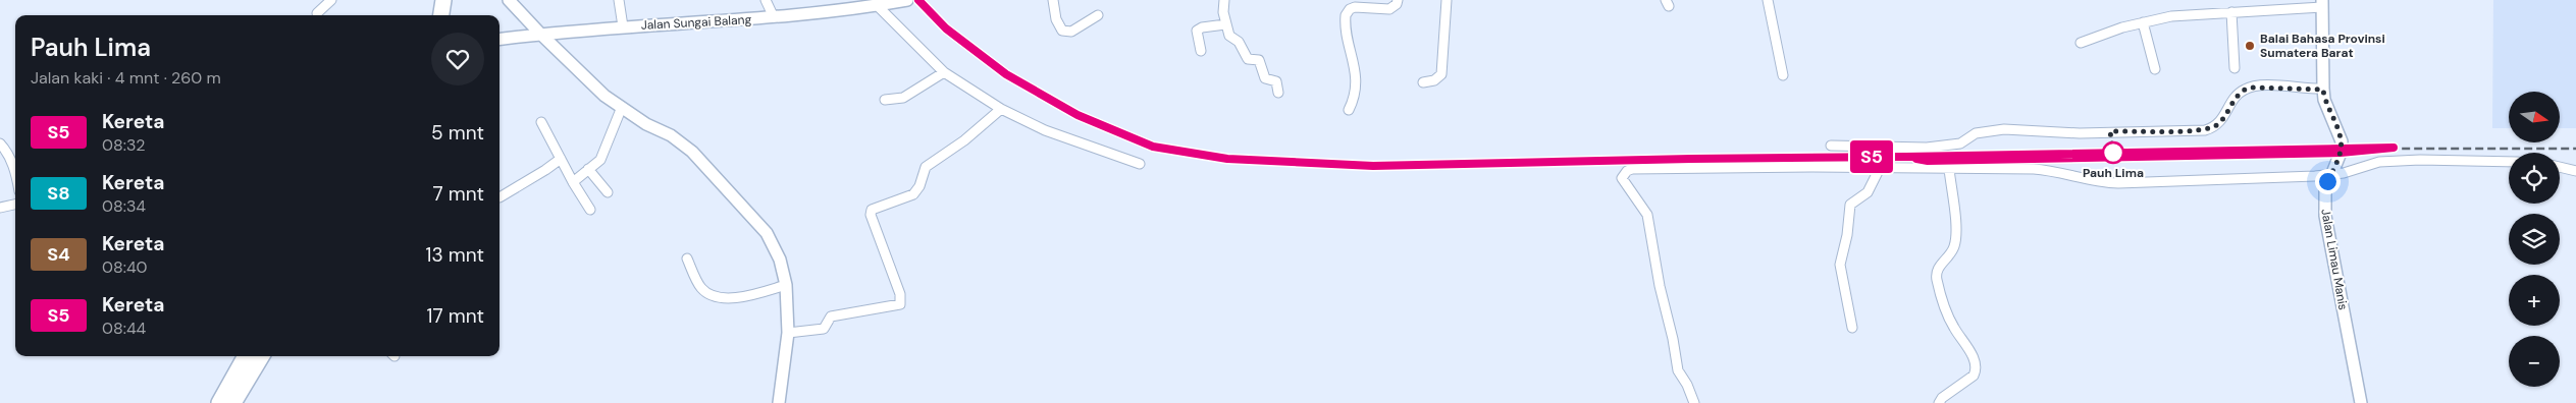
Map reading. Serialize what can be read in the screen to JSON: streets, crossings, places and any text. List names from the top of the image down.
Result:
{
  "streets": {
    "street": ["Jalan Sungai Balang", "Jalan Limau Manis"]
  },
  "places": ["Balai Bahasa Provinsi Sumatera Barat", "Pauh Lima"],
  "north": "right",
  "page": {
    "on_map": "S5",
    "heading": ["Pauh Lima", "Jalan kaki · 4 mnt · 260 m"],
    "map_buttons": ["+", "−"],
    "list": [
      {
        "mark": "S5",
        "name": "Kereta",
        "note": "08:32",
        "value": "5 mnt"
      },
      {
        "mark": "S8",
        "name": "Kereta",
        "note": "08:34",
        "value": "7 mnt"
      },
      {
        "mark": "S4",
        "name": "Kereta",
        "note": "08:40",
        "value": "13 mnt"
      },
      {
        "mark": "S5",
        "name": "Kereta",
        "note": "08:44",
        "value": "17 mnt"
      }
    ]
  }
}
